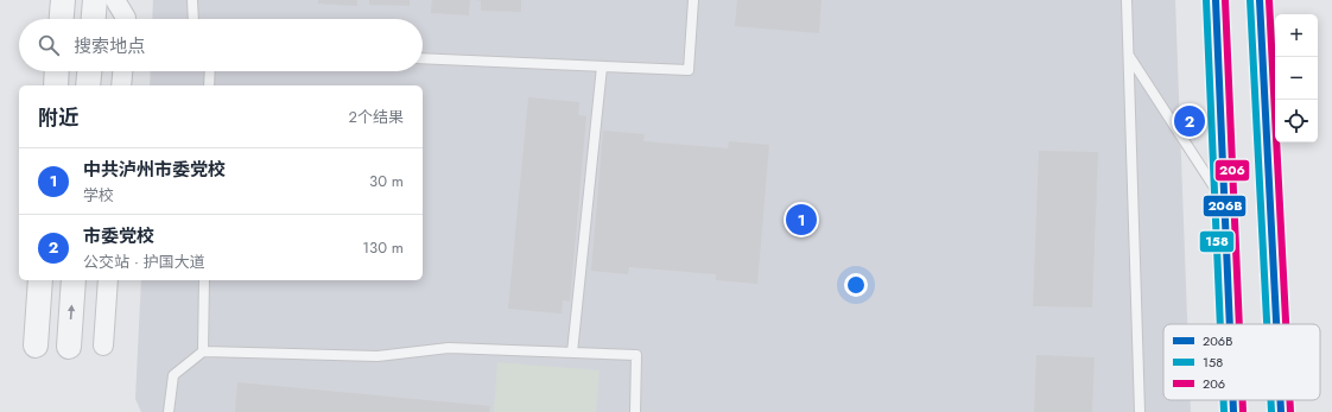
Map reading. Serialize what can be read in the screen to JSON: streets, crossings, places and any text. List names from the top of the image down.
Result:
{
  "lines": ["transit line 206B", "transit line 158", "transit line 206"],
  "legend": ["206B", "158", "206"],
  "page": {
    "map_buttons": ["+", "−"],
    "search": "搜索地点",
    "heading": ["附近", "2个结果"],
    "pins": ["2", "1"],
    "list": [
      {
        "mark": "1",
        "name": "中共泸州市委党校",
        "note": "学校",
        "value": "30 m"
      },
      {
        "mark": "2",
        "name": "市委党校",
        "note": "公交站 · 护国大道",
        "value": "130 m"
      }
    ]
  }
}
